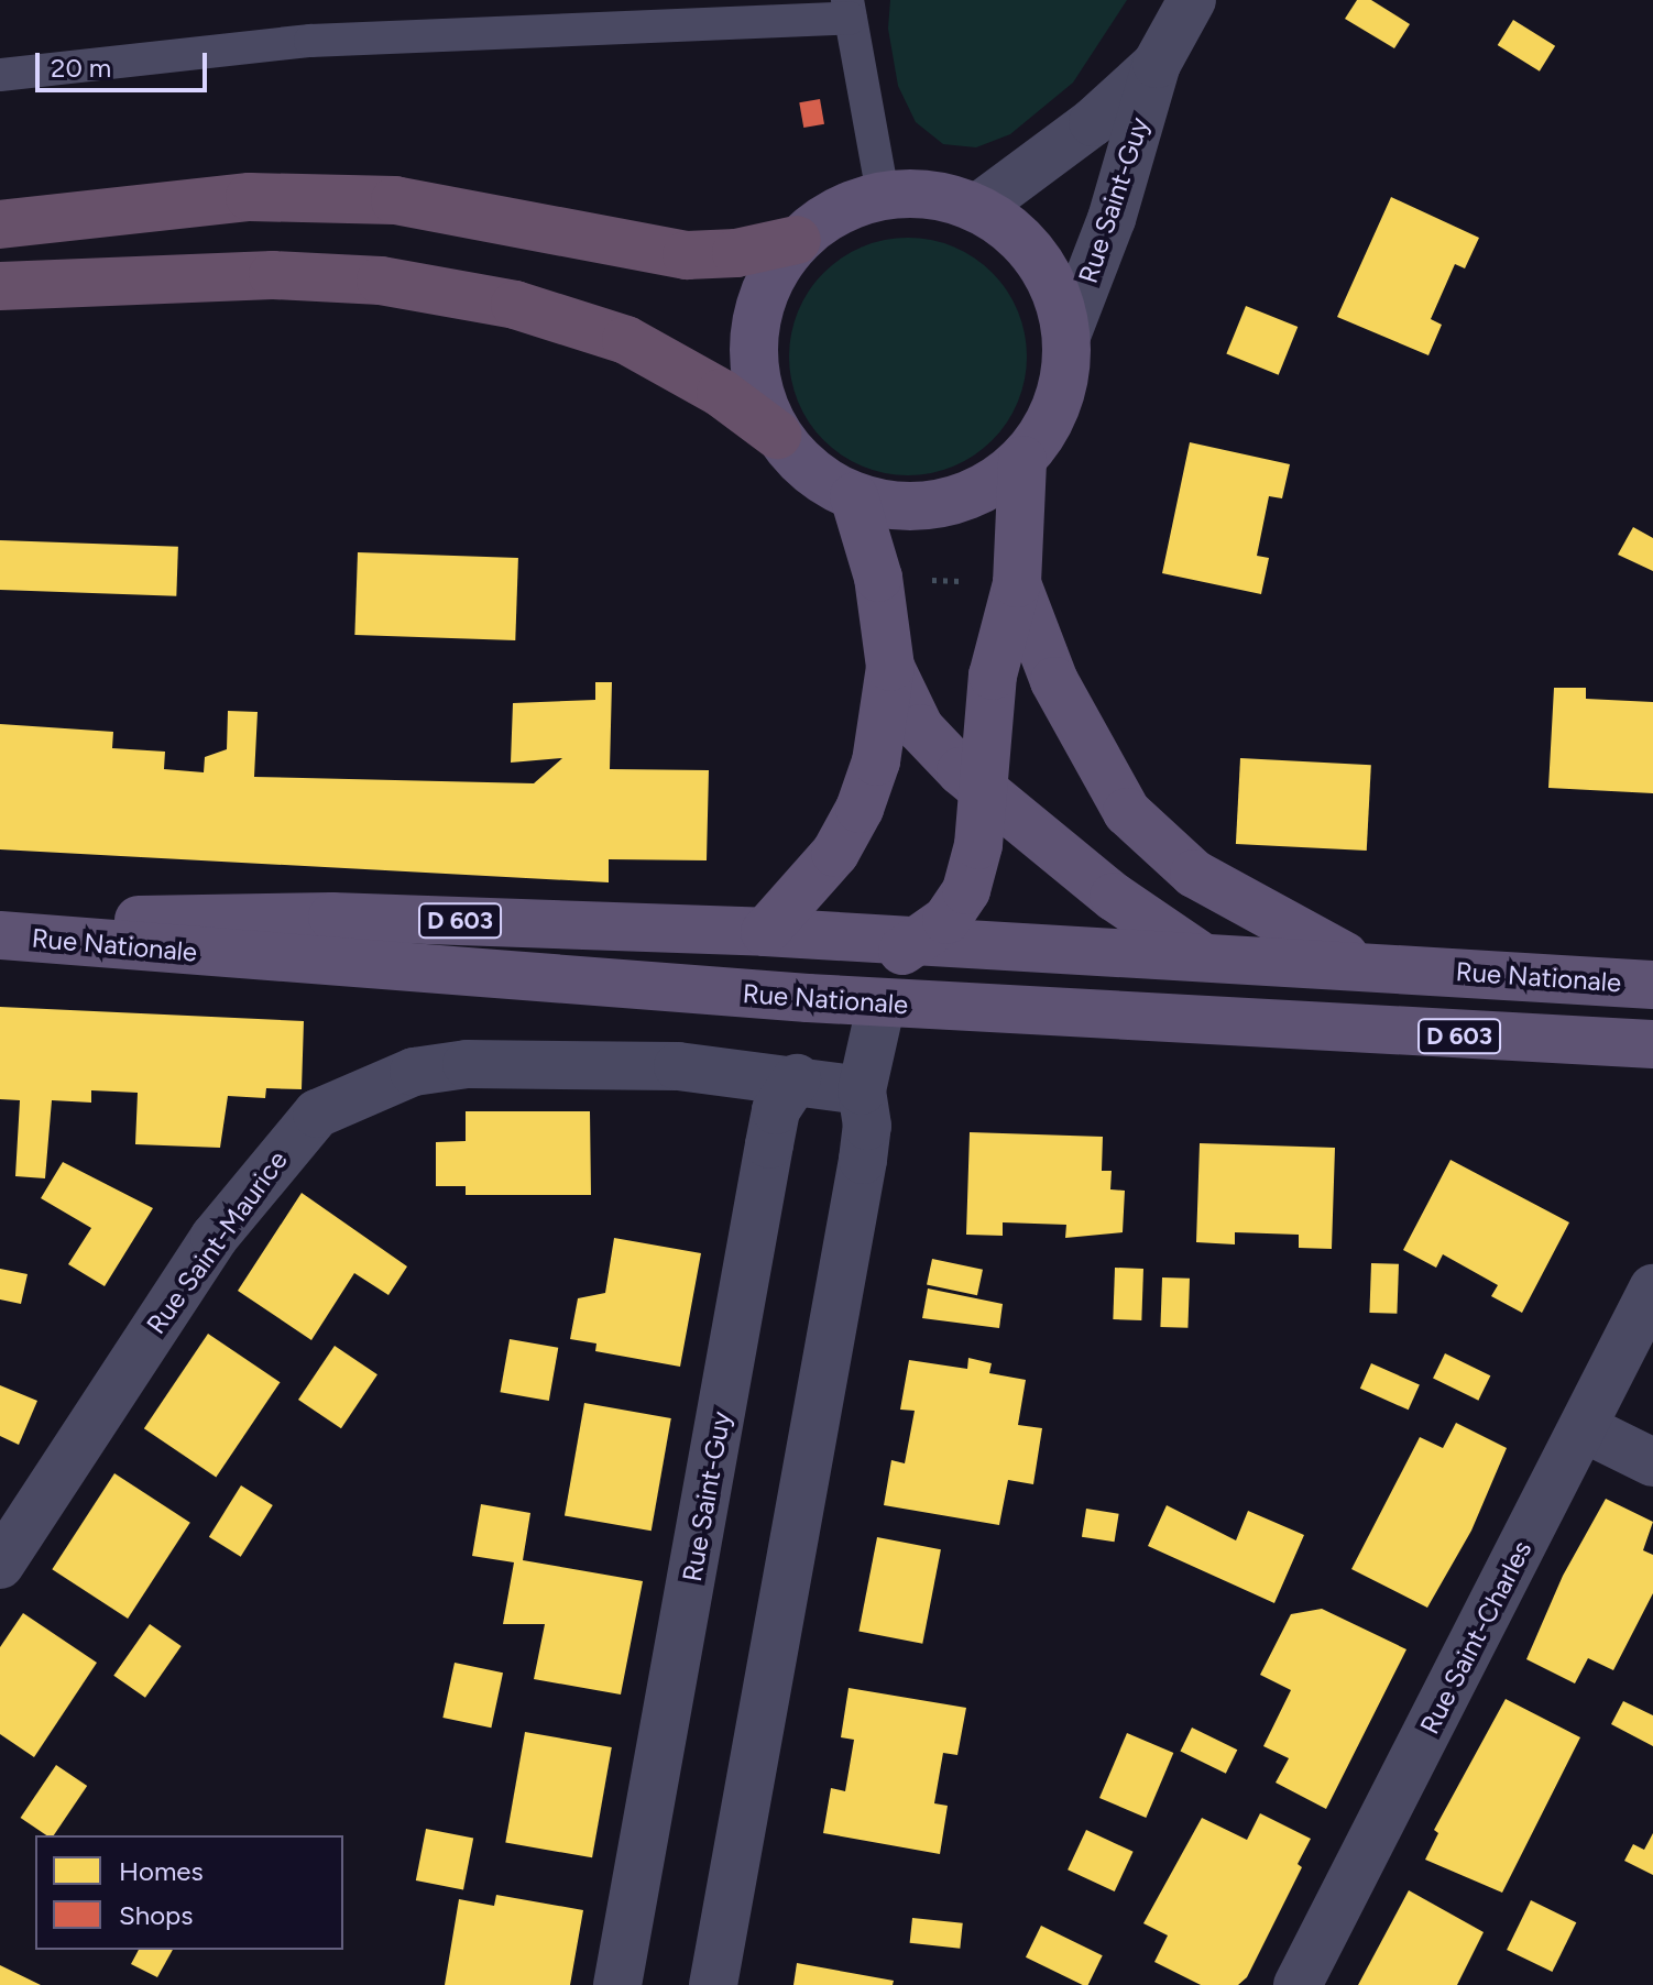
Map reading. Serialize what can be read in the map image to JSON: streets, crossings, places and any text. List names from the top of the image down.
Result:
{
  "streets": {
    "main road": ["D 603", "Rue Nationale"],
    "street": ["Rue Saint-Guy", "Rue Saint-Maurice", "Rue Saint-Charles"]
  },
  "crossings": [
    ["Rue Saint-Guy", "Rue Saint-Maurice"]
  ],
  "legend": ["Homes", "Shops"],
  "scale_bar": "20 m"
}
